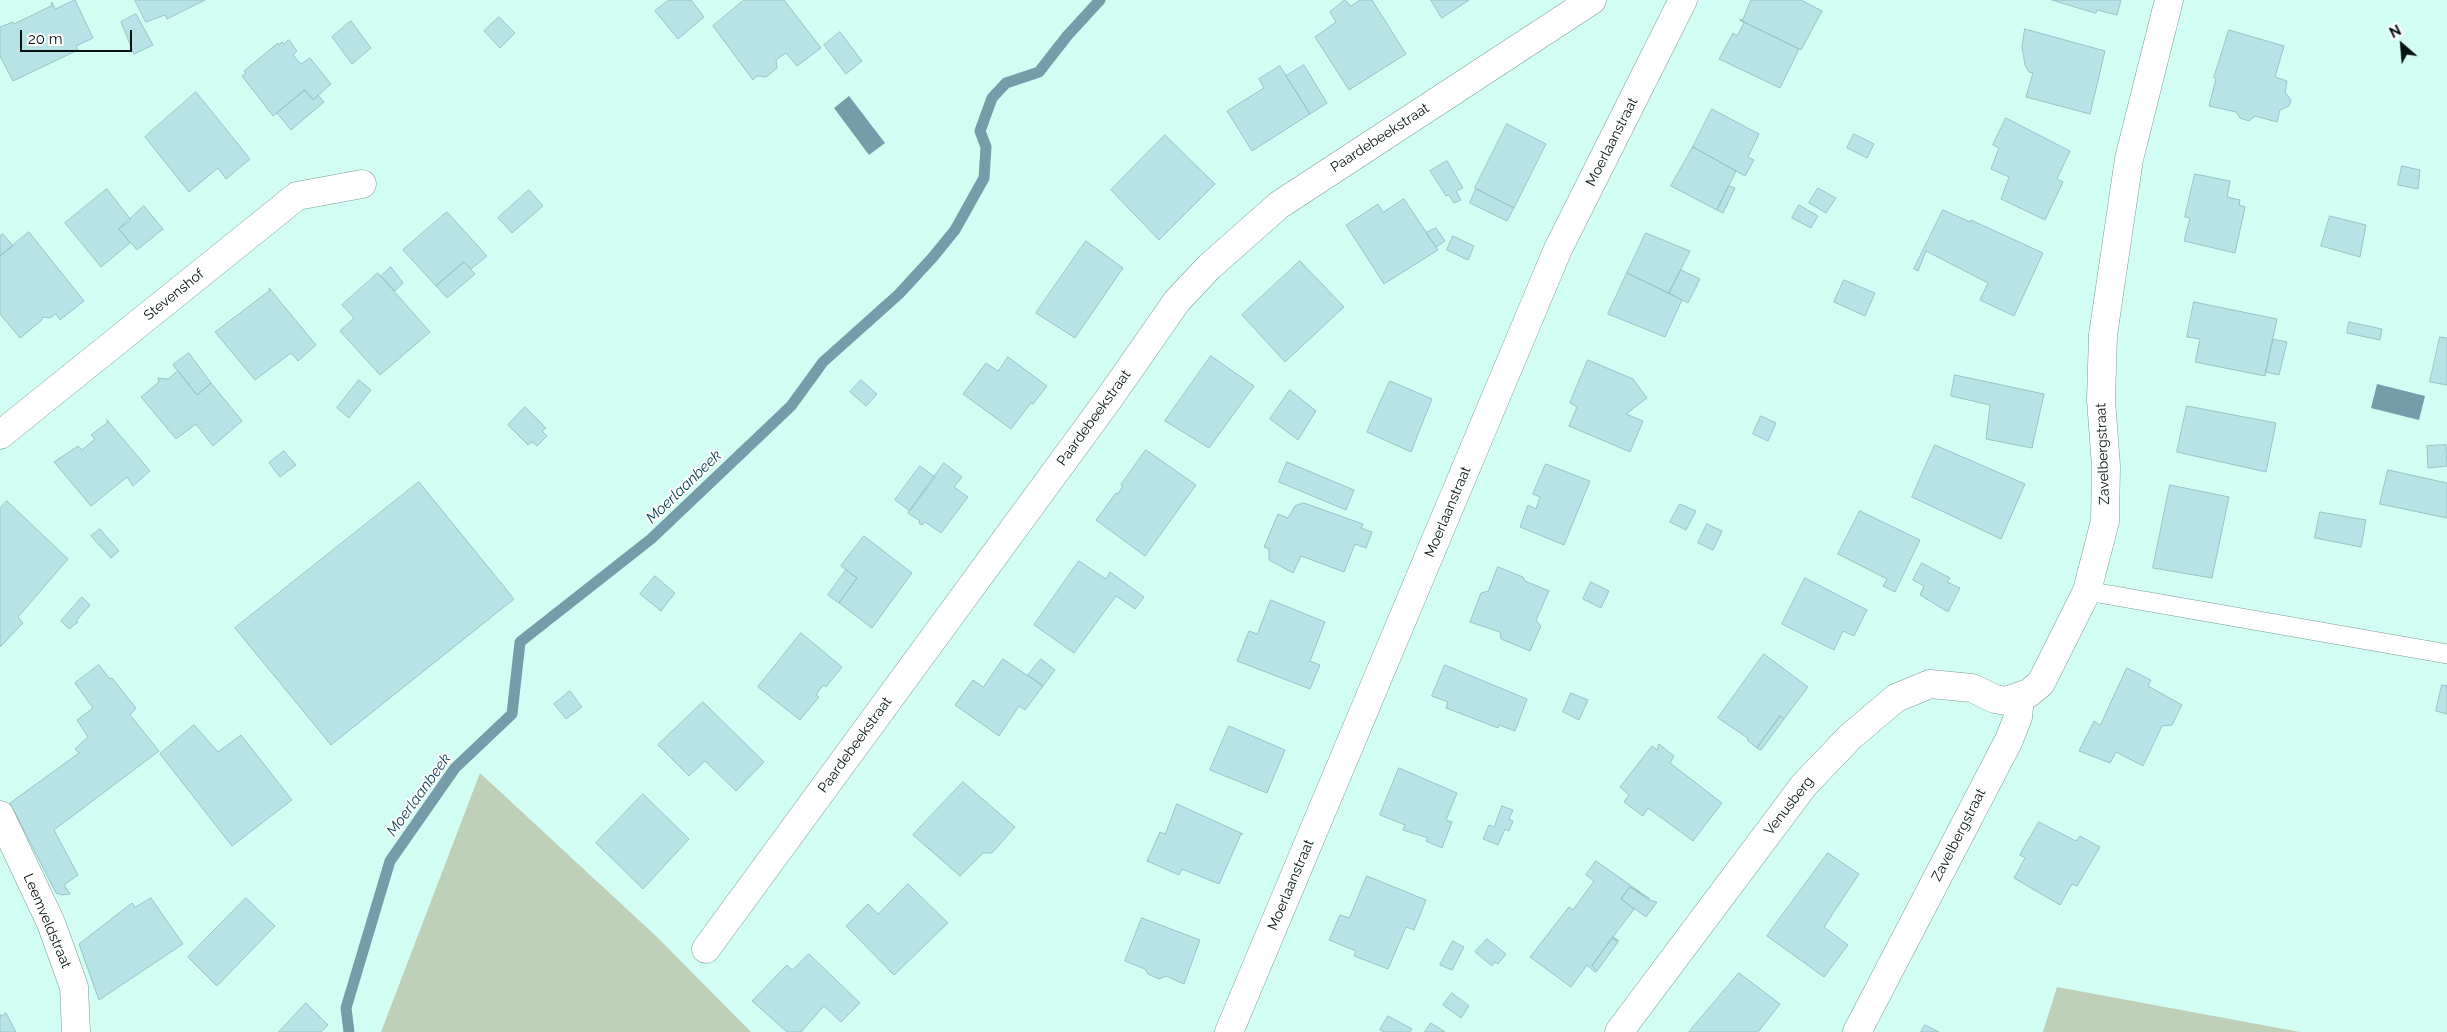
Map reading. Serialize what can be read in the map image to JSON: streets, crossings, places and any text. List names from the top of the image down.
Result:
{
  "streets": {
    "street": [
      "Paardebeekstraat",
      "Moerlaanstraat",
      "Stevenshof",
      "Zavelbergstraat",
      "Venusberg",
      "Leemveldstraat"
    ]
  },
  "crossings": [
    ["Zavelbergstraat", "Venusberg"]
  ],
  "water": ["Moerlaanbeek"],
  "scale_bar": "20 m",
  "north": "top left"
}
